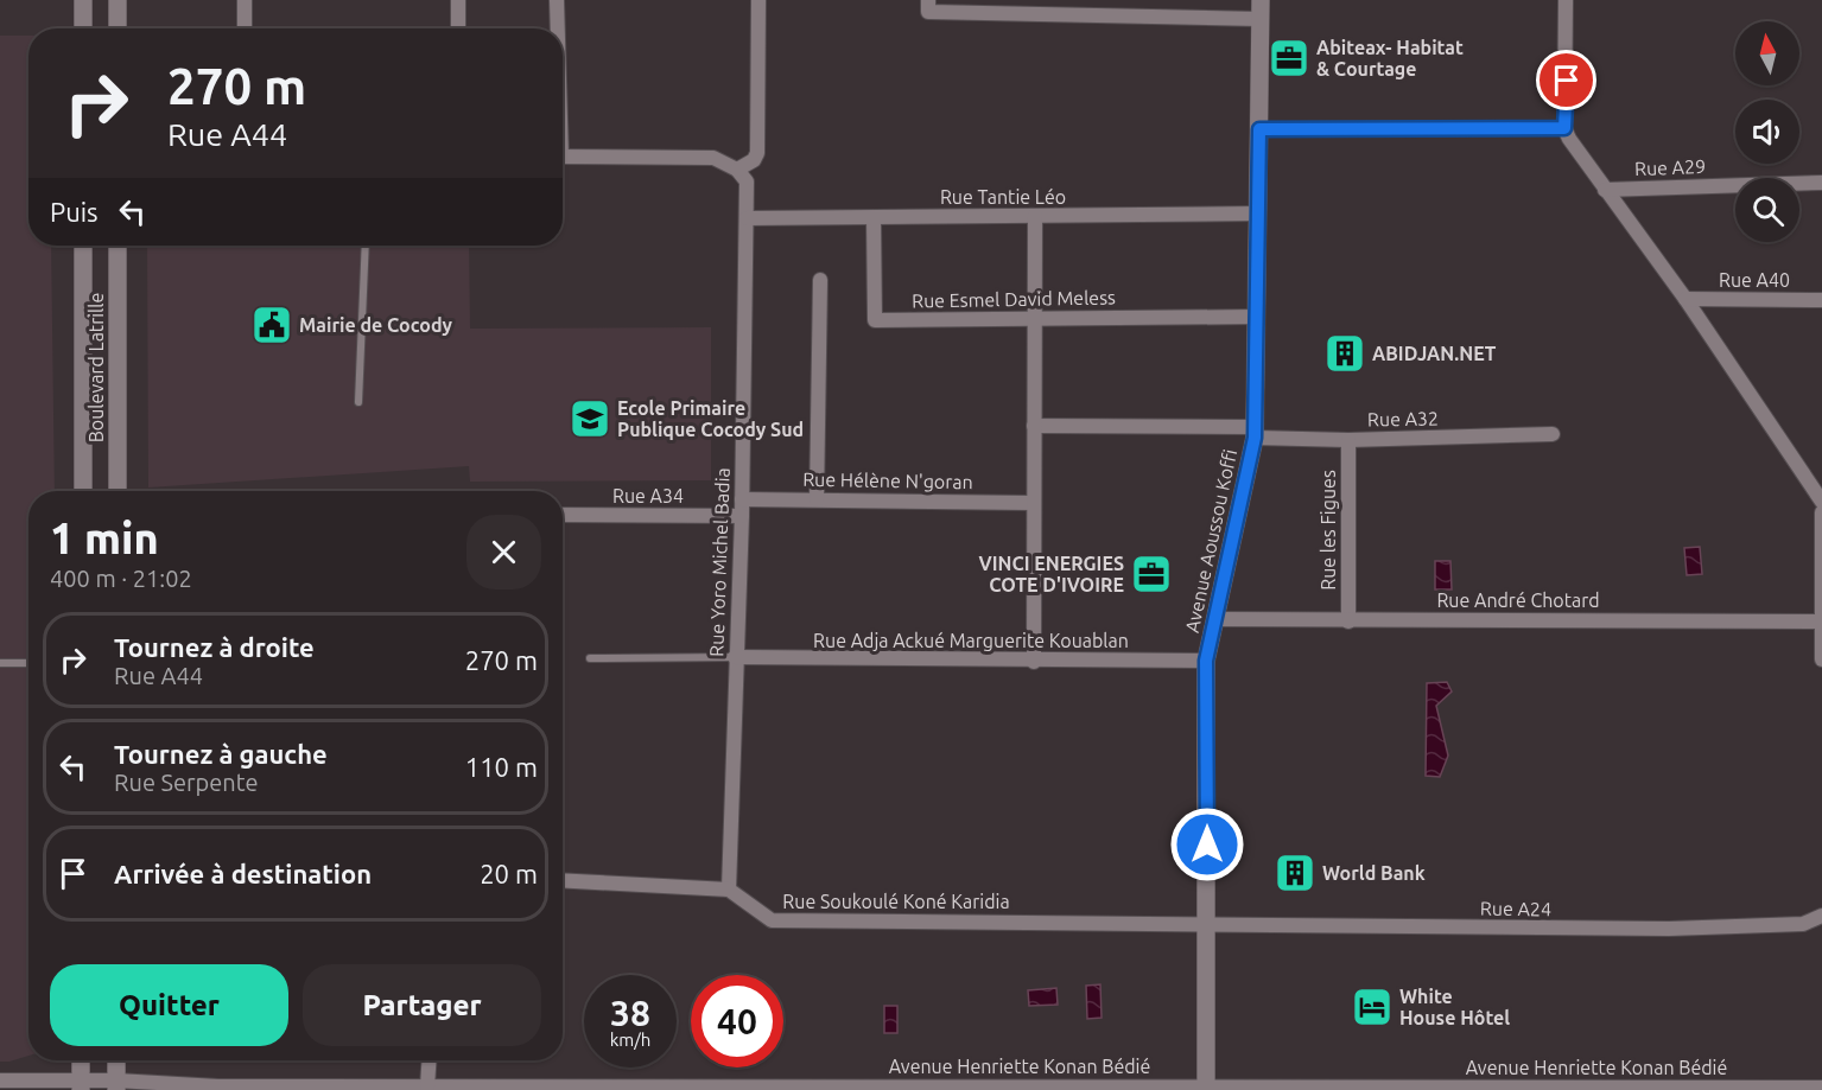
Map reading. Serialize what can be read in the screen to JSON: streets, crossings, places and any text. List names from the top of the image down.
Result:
{
  "streets": {
    "street": [
      "Rue A29",
      "Rue Tantie Léo",
      "Rue A40",
      "Rue Esmel David Meless",
      "Boulevard Latrille",
      "Rue A32",
      "Rue Hélène N'goran",
      "Rue A34",
      "Rue les Figues",
      "Avenue Aoussou Koffi",
      "Rue Yoro Michel Badia",
      "Rue André Chotard",
      "Rue Adja Ackué Marguerite Kouablan",
      "Rue Soukoulé Koné Karidia",
      "Rue A24",
      "Avenue Henriette Konan Bédié"
    ]
  },
  "crossings": [
    ["Rue Tantie Léo", "Rue Esmel David Meless"],
    ["Rue Tantie Léo", "Avenue Aoussou Koffi"],
    ["Rue Tantie Léo", "Rue Yoro Michel Badia"],
    ["Rue Esmel David Meless", "Avenue Aoussou Koffi"],
    ["Rue A32", "Rue les Figues"],
    ["Rue A32", "Avenue Aoussou Koffi"],
    ["Rue Hélène N'goran", "Rue Yoro Michel Badia"],
    ["Rue A34", "Rue Yoro Michel Badia"],
    ["Rue les Figues", "Rue André Chotard"],
    ["Avenue Aoussou Koffi", "Rue André Chotard"],
    ["Avenue Aoussou Koffi", "Rue Adja Ackué Marguerite Kouablan"],
    ["Avenue Aoussou Koffi", "Rue Soukoulé Koné Karidia"],
    ["Avenue Aoussou Koffi", "Rue A24"],
    ["Avenue Aoussou Koffi", "Avenue Henriette Konan Bédié"],
    ["Rue Yoro Michel Badia", "Rue Adja Ackué Marguerite Kouablan"],
    ["Rue Yoro Michel Badia", "Rue Soukoulé Koné Karidia"],
    ["Rue Soukoulé Koné Karidia", "Rue A24"]
  ],
  "places": {
    "office": ["Abiteax- Habitat & Courtage", "VINCI ENERGIES COTE D'IVOIRE"],
    "public building": ["Mairie de Cocody"],
    "building": ["ABIDJAN.NET", "World Bank"],
    "school or university": ["Ecole Primaire Publique Cocody Sud"],
    "hotel": ["White House Hôtel"]
  },
  "north": "top",
  "page": {
    "turn": ["270 m", "Rue A44"],
    "then": "Puis",
    "heading": ["1 min", "400 m · 21:02"],
    "list": [
      {
        "name": "Tournez à droite",
        "note": "Rue A44",
        "value": "270 m"
      },
      {
        "name": "Tournez à gauche",
        "note": "Rue Serpente",
        "value": "110 m"
      },
      {
        "name": "Arrivée à destination",
        "value": "20 m"
      }
    ],
    "buttons": ["Quitter", "Partager"],
    "speed": "38 km/h",
    "limit": "40"
  }
}
